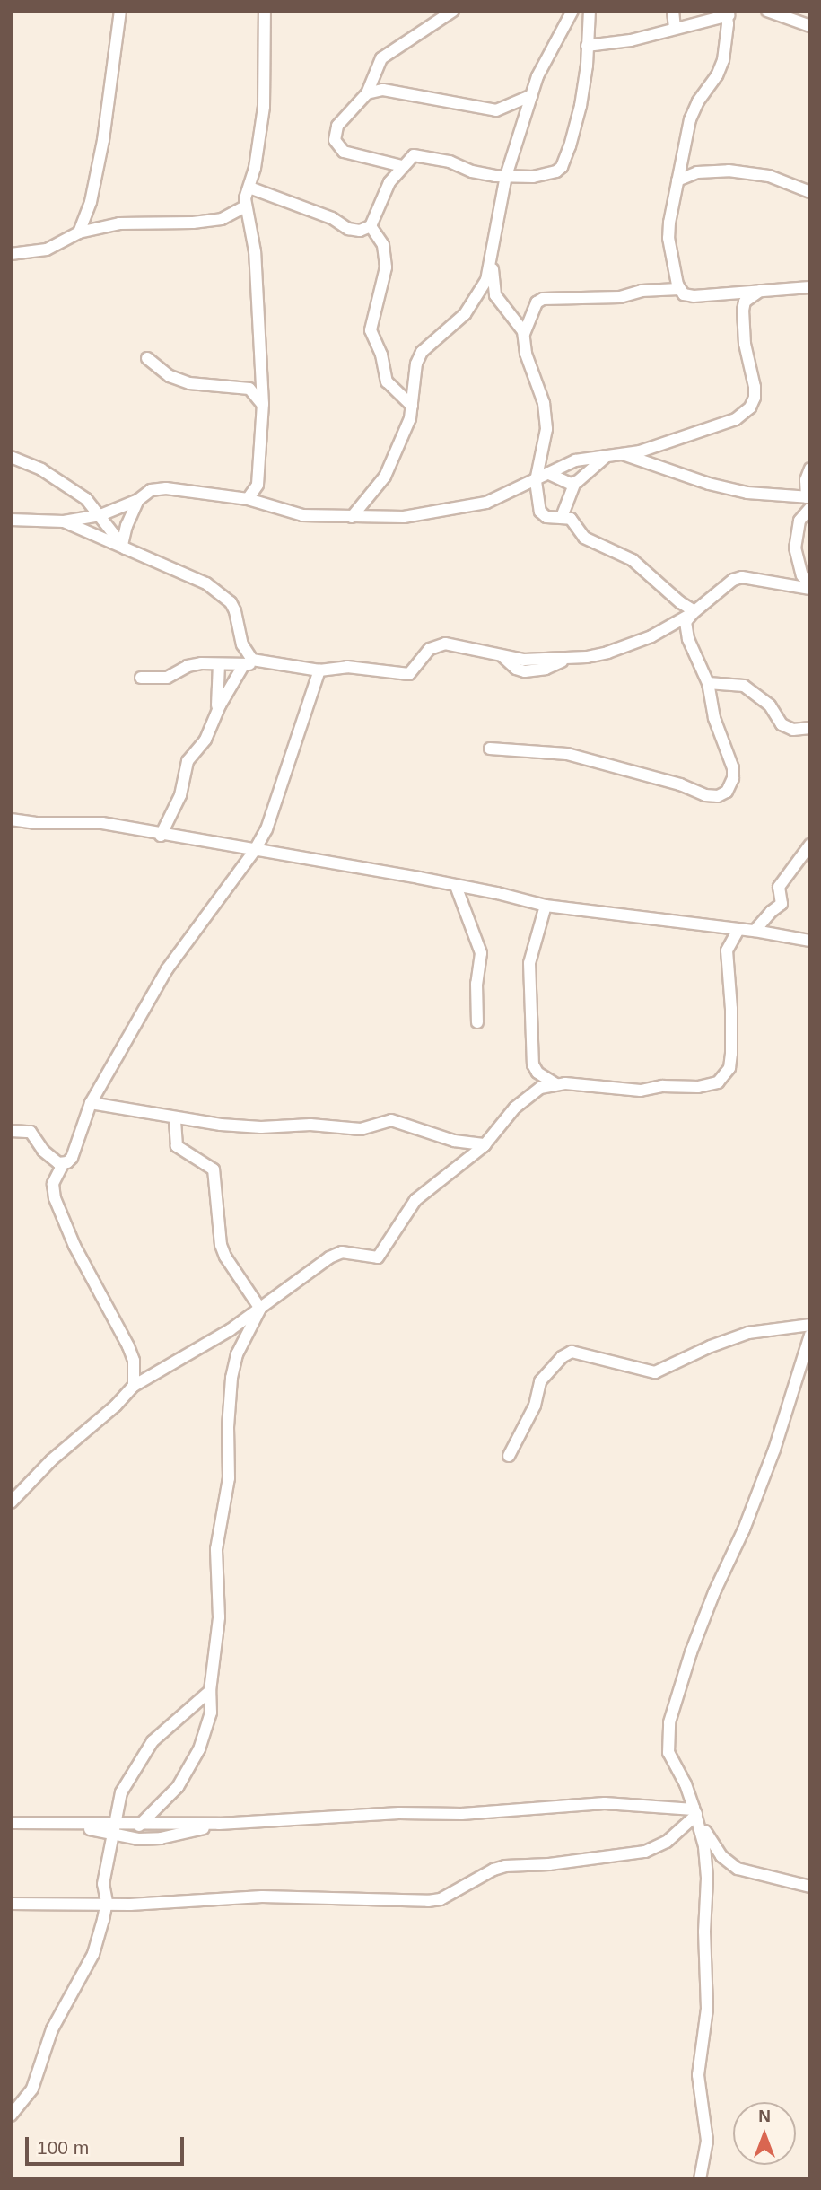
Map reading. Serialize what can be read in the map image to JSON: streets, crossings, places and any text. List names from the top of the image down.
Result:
{
  "scale_bar": "100 m",
  "north": "top"
}
